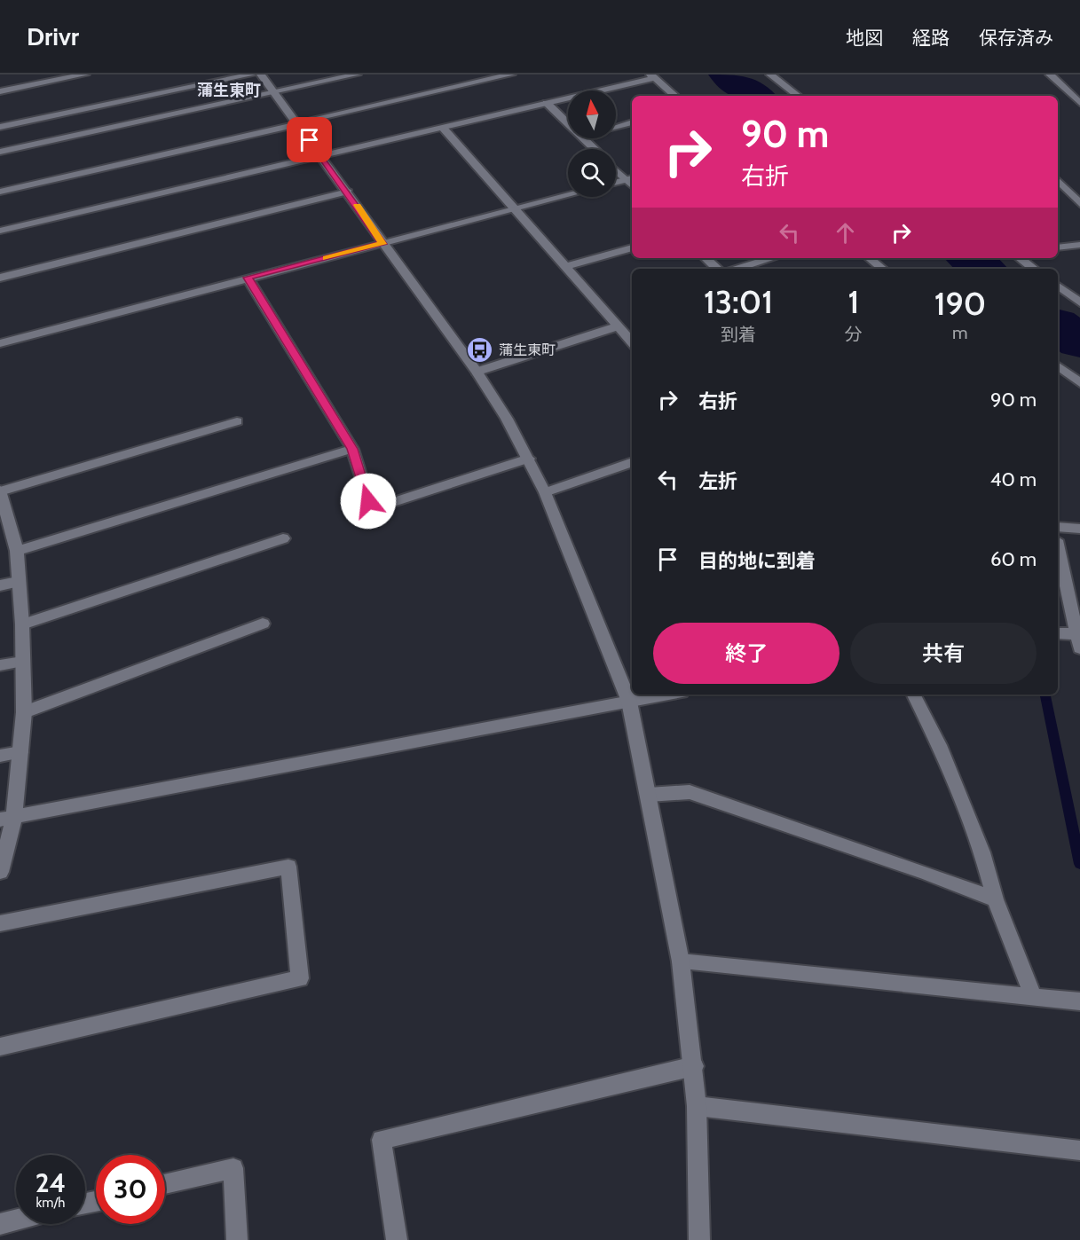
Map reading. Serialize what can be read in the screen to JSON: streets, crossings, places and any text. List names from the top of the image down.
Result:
{
  "districts": ["蒲生東町"],
  "places": {
    "bus stop": ["蒲生東町"]
  },
  "north": "top",
  "page": {
    "header": "Drivr",
    "nav": ["地図", "経路", "保存済み"],
    "turn": ["90 m", "右折"],
    "eta": [
      "13:01",
      "到着",
      "1",
      "分",
      "190",
      "m"
    ],
    "list": [
      {
        "name": "右折",
        "value": "90 m"
      },
      {
        "name": "左折",
        "value": "40 m"
      },
      {
        "name": "目的地に到着",
        "value": "60 m"
      }
    ],
    "buttons": ["終了", "共有"],
    "speed": "24 km/h",
    "limit": "30"
  }
}
